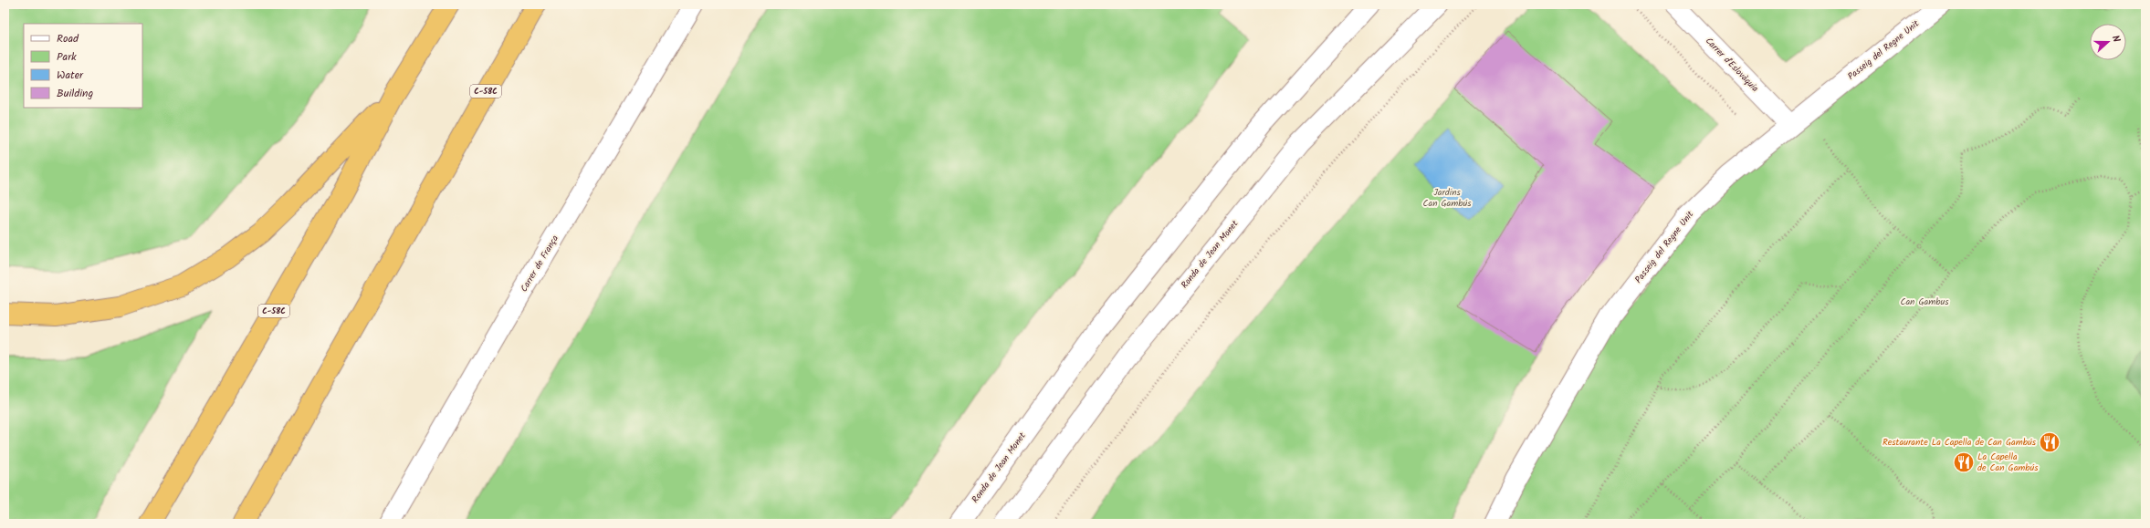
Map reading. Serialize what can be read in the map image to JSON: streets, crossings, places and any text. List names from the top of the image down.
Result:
{
  "streets": {
    "highway": ["C-58C"],
    "street": [
      "Passeig del Regne Unit",
      "Carrer d'Eslovàquia",
      "Ronda de Jean Monet",
      "Carrer de França"
    ]
  },
  "crossings": [
    ["Passeig del Regne Unit", "Carrer d'Eslovàquia"]
  ],
  "parks": ["Jardins Can Gambús", "Can Gambus"],
  "places": {
    "restaurant": ["Restaurante La Capella de Can Gambús", "La Capella de Can Gambús"]
  },
  "legend": [
    "Road",
    "Park",
    "Water",
    "Building"
  ],
  "north": "right"
}
